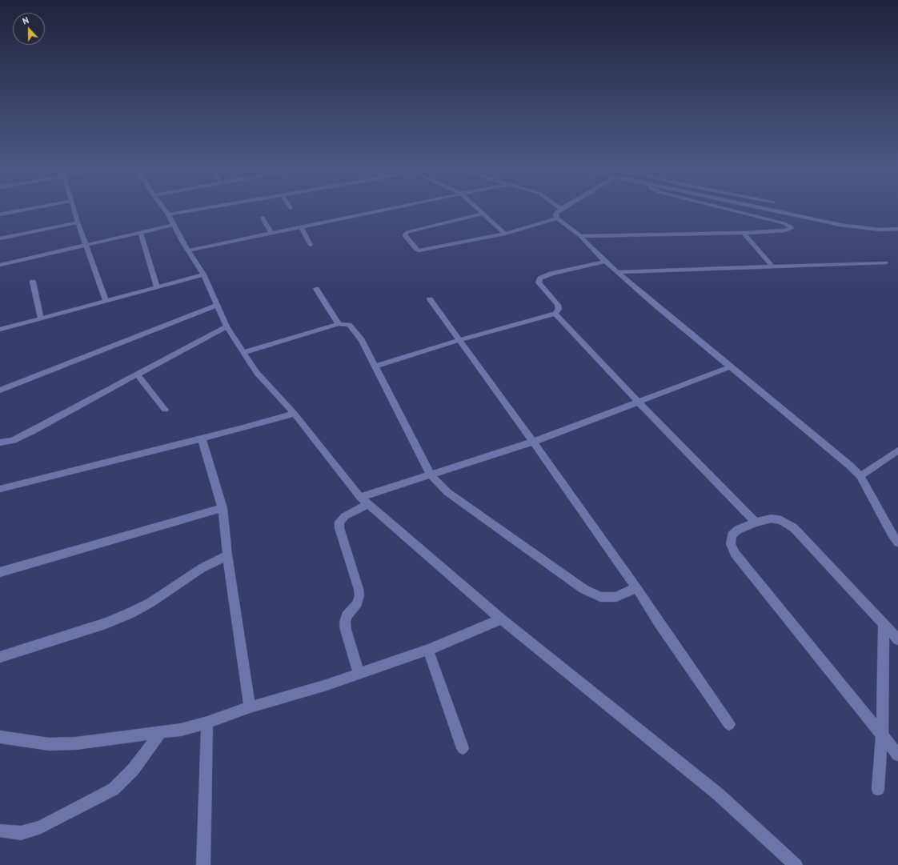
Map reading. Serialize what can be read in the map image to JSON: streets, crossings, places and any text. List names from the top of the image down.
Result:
{
  "north": "top"
}
